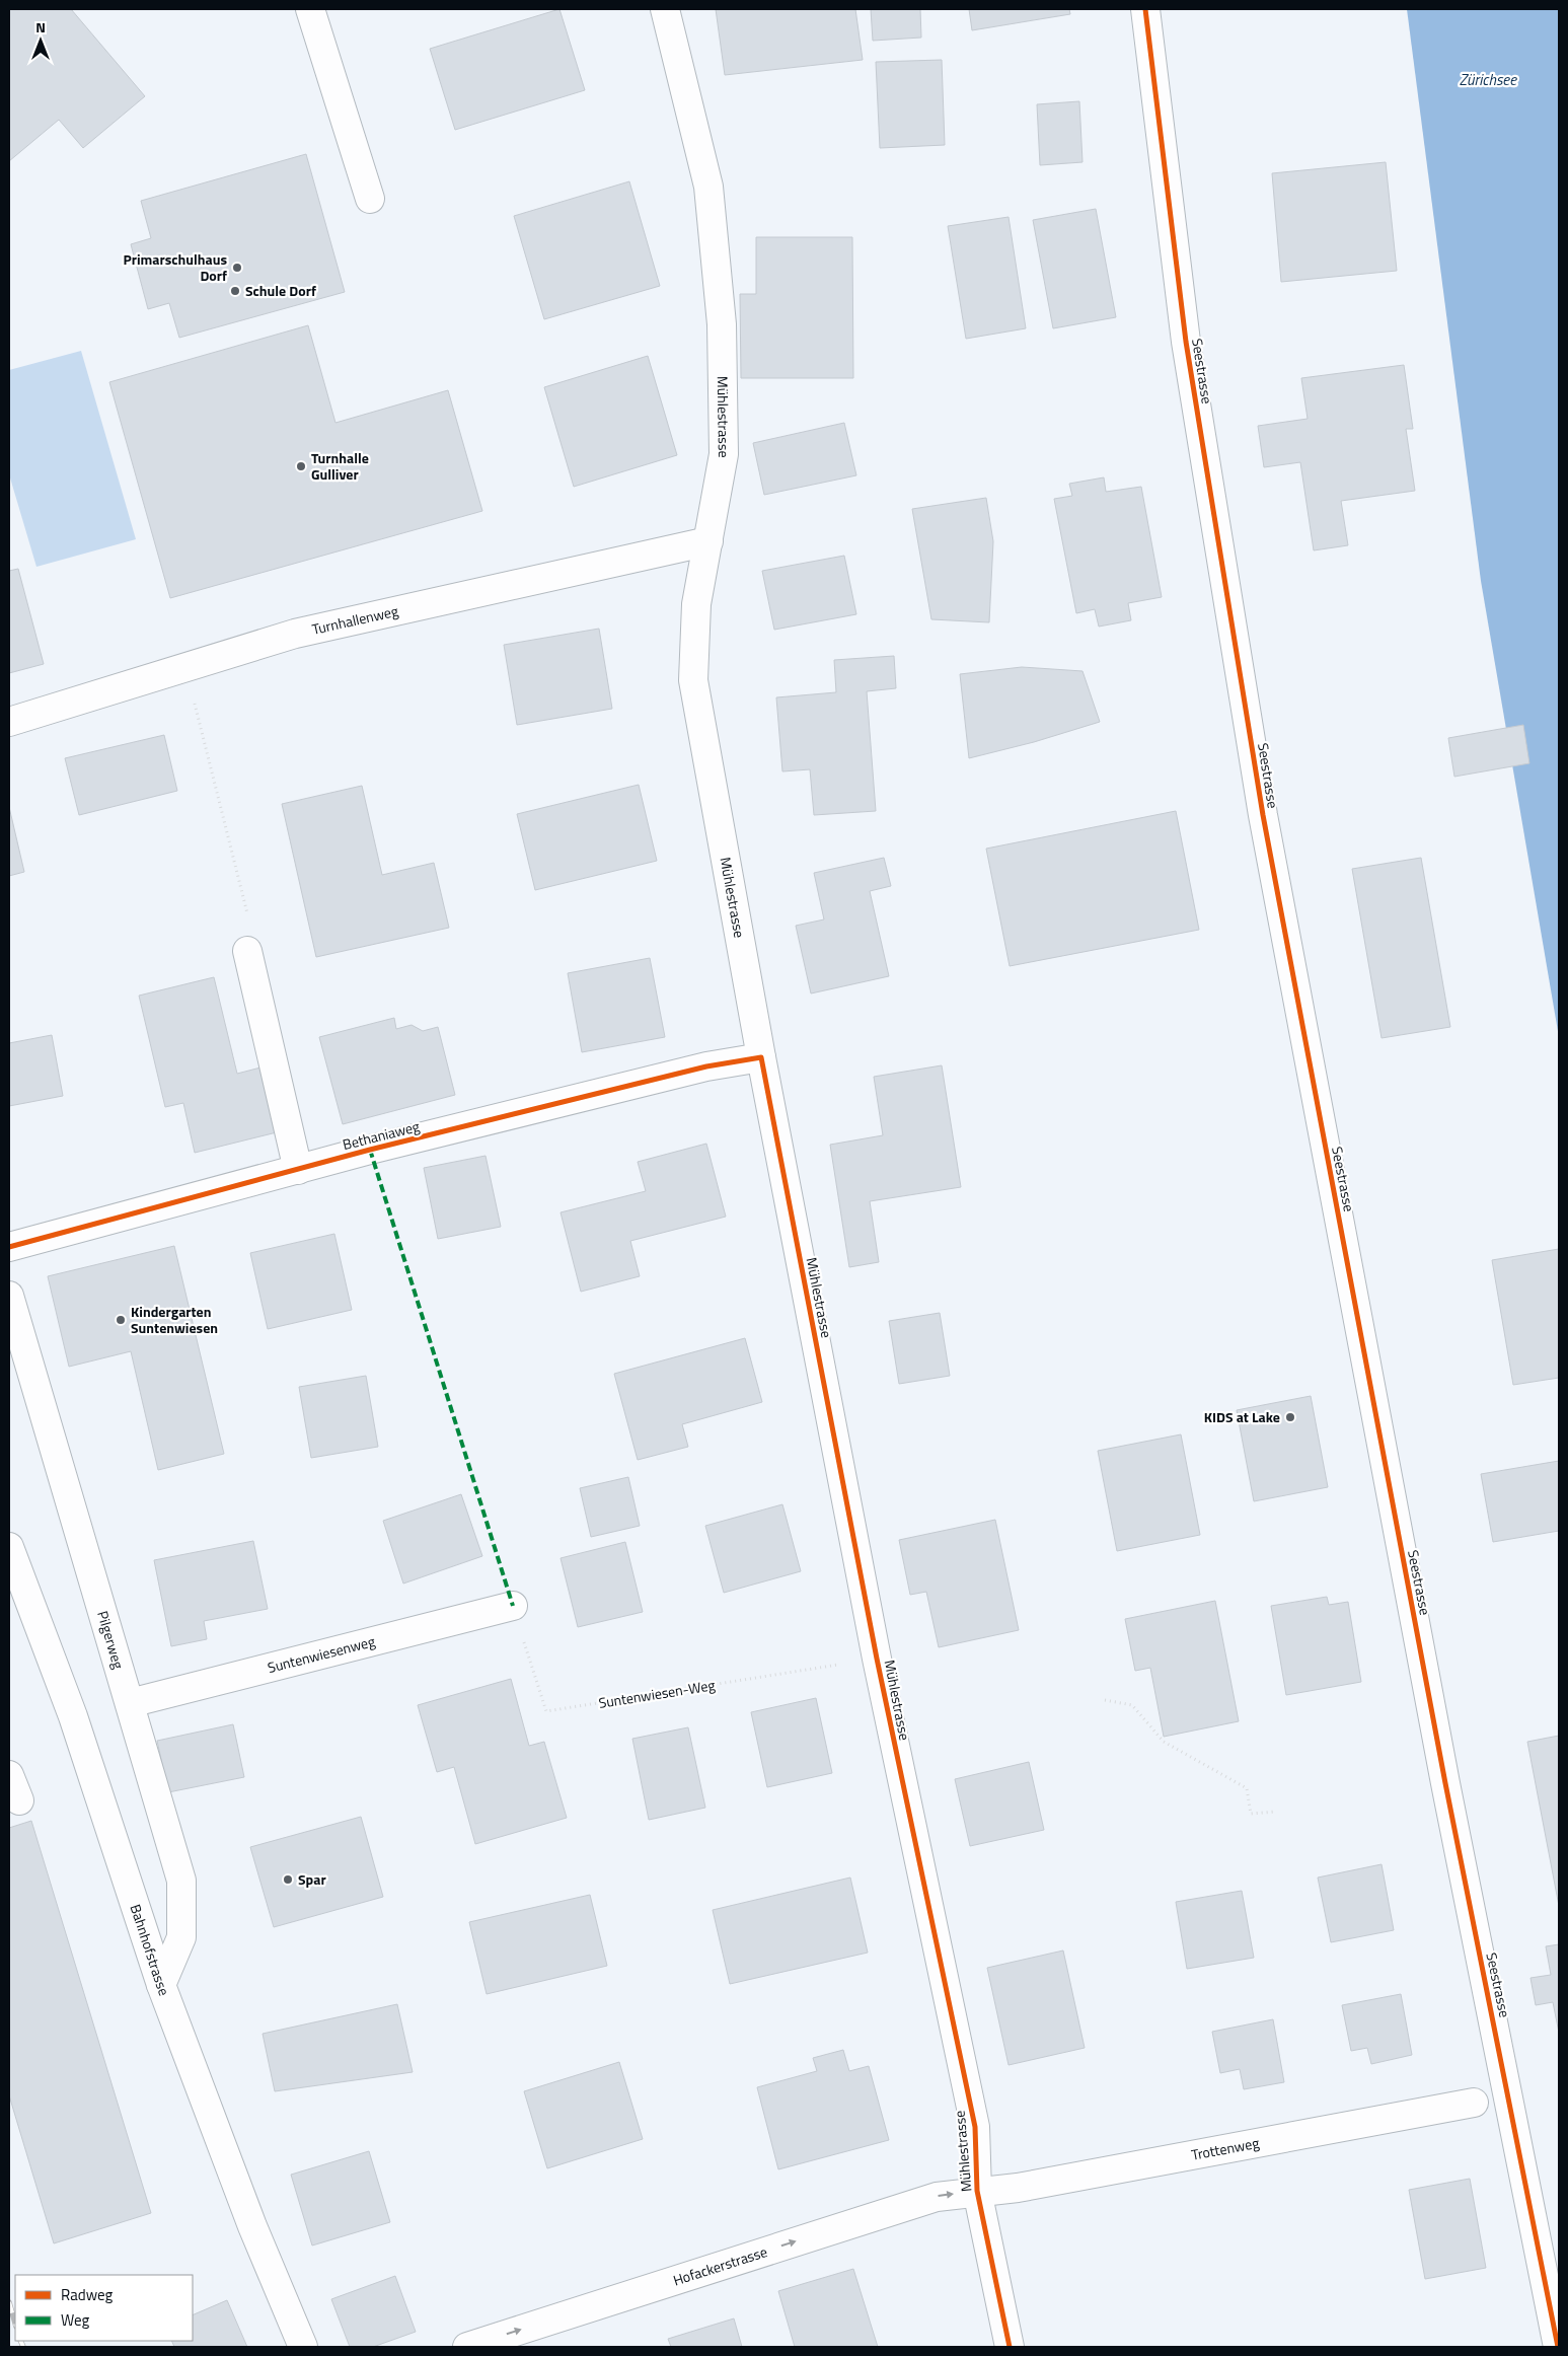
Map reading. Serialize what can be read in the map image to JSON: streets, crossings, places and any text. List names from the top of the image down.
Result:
{
  "streets": {
    "street": [
      "Seestrasse",
      "Mühlestrasse",
      "Turnhallenweg",
      "Bethaniaweg",
      "Pilgerweg",
      "Suntenwiesenweg",
      "Bahnhofstrasse",
      "Trottenweg",
      "Hofackerstrasse"
    ],
    "path": ["Suntenwiesen-Weg"]
  },
  "crossings": [
    ["Mühlestrasse", "Turnhallenweg"],
    ["Mühlestrasse", "Bethaniaweg"],
    ["Mühlestrasse", "Suntenwiesen-Weg"],
    ["Mühlestrasse", "Trottenweg"],
    ["Mühlestrasse", "Hofackerstrasse"],
    ["Pilgerweg", "Suntenwiesenweg"],
    ["Pilgerweg", "Bahnhofstrasse"],
    ["Suntenwiesenweg", "Suntenwiesen-Weg"],
    ["Trottenweg", "Hofackerstrasse"]
  ],
  "one_way": ["Hofackerstrasse"],
  "water": ["Zürichsee"],
  "places": [
    "Primarschulhaus Dorf",
    "Schule Dorf",
    "Turnhalle Gulliver",
    "Kindergarten Suntenwiesen",
    "KIDS at Lake",
    "Spar"
  ],
  "legend": ["Radweg", "Weg"],
  "north": "top"
}
